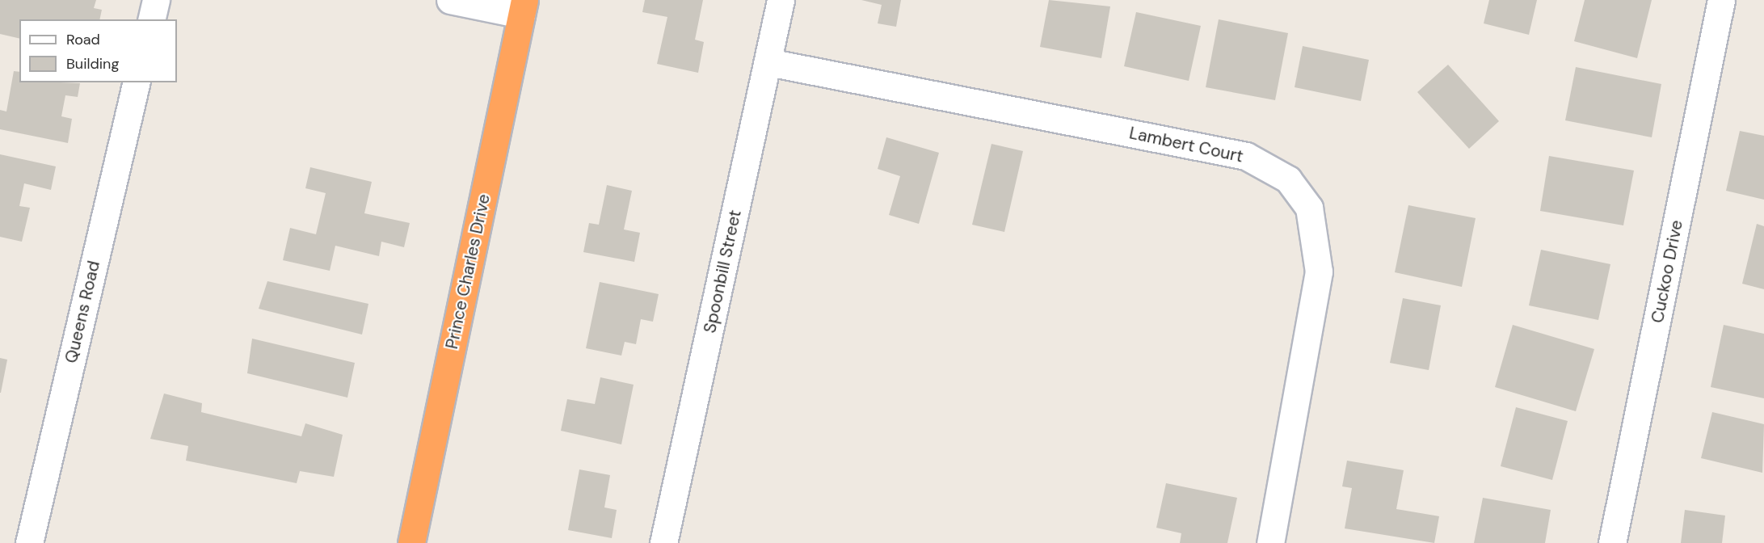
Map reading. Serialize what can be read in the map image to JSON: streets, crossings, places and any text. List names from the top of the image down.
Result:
{
  "streets": {
    "highway": ["Prince Charles Drive"],
    "street": [
      "Lambert Court",
      "Spoonbill Street",
      "Cuckoo Drive",
      "Queens Road"
    ]
  },
  "crossings": [
    ["Lambert Court", "Spoonbill Street"]
  ],
  "legend": ["Road", "Building"]
}
